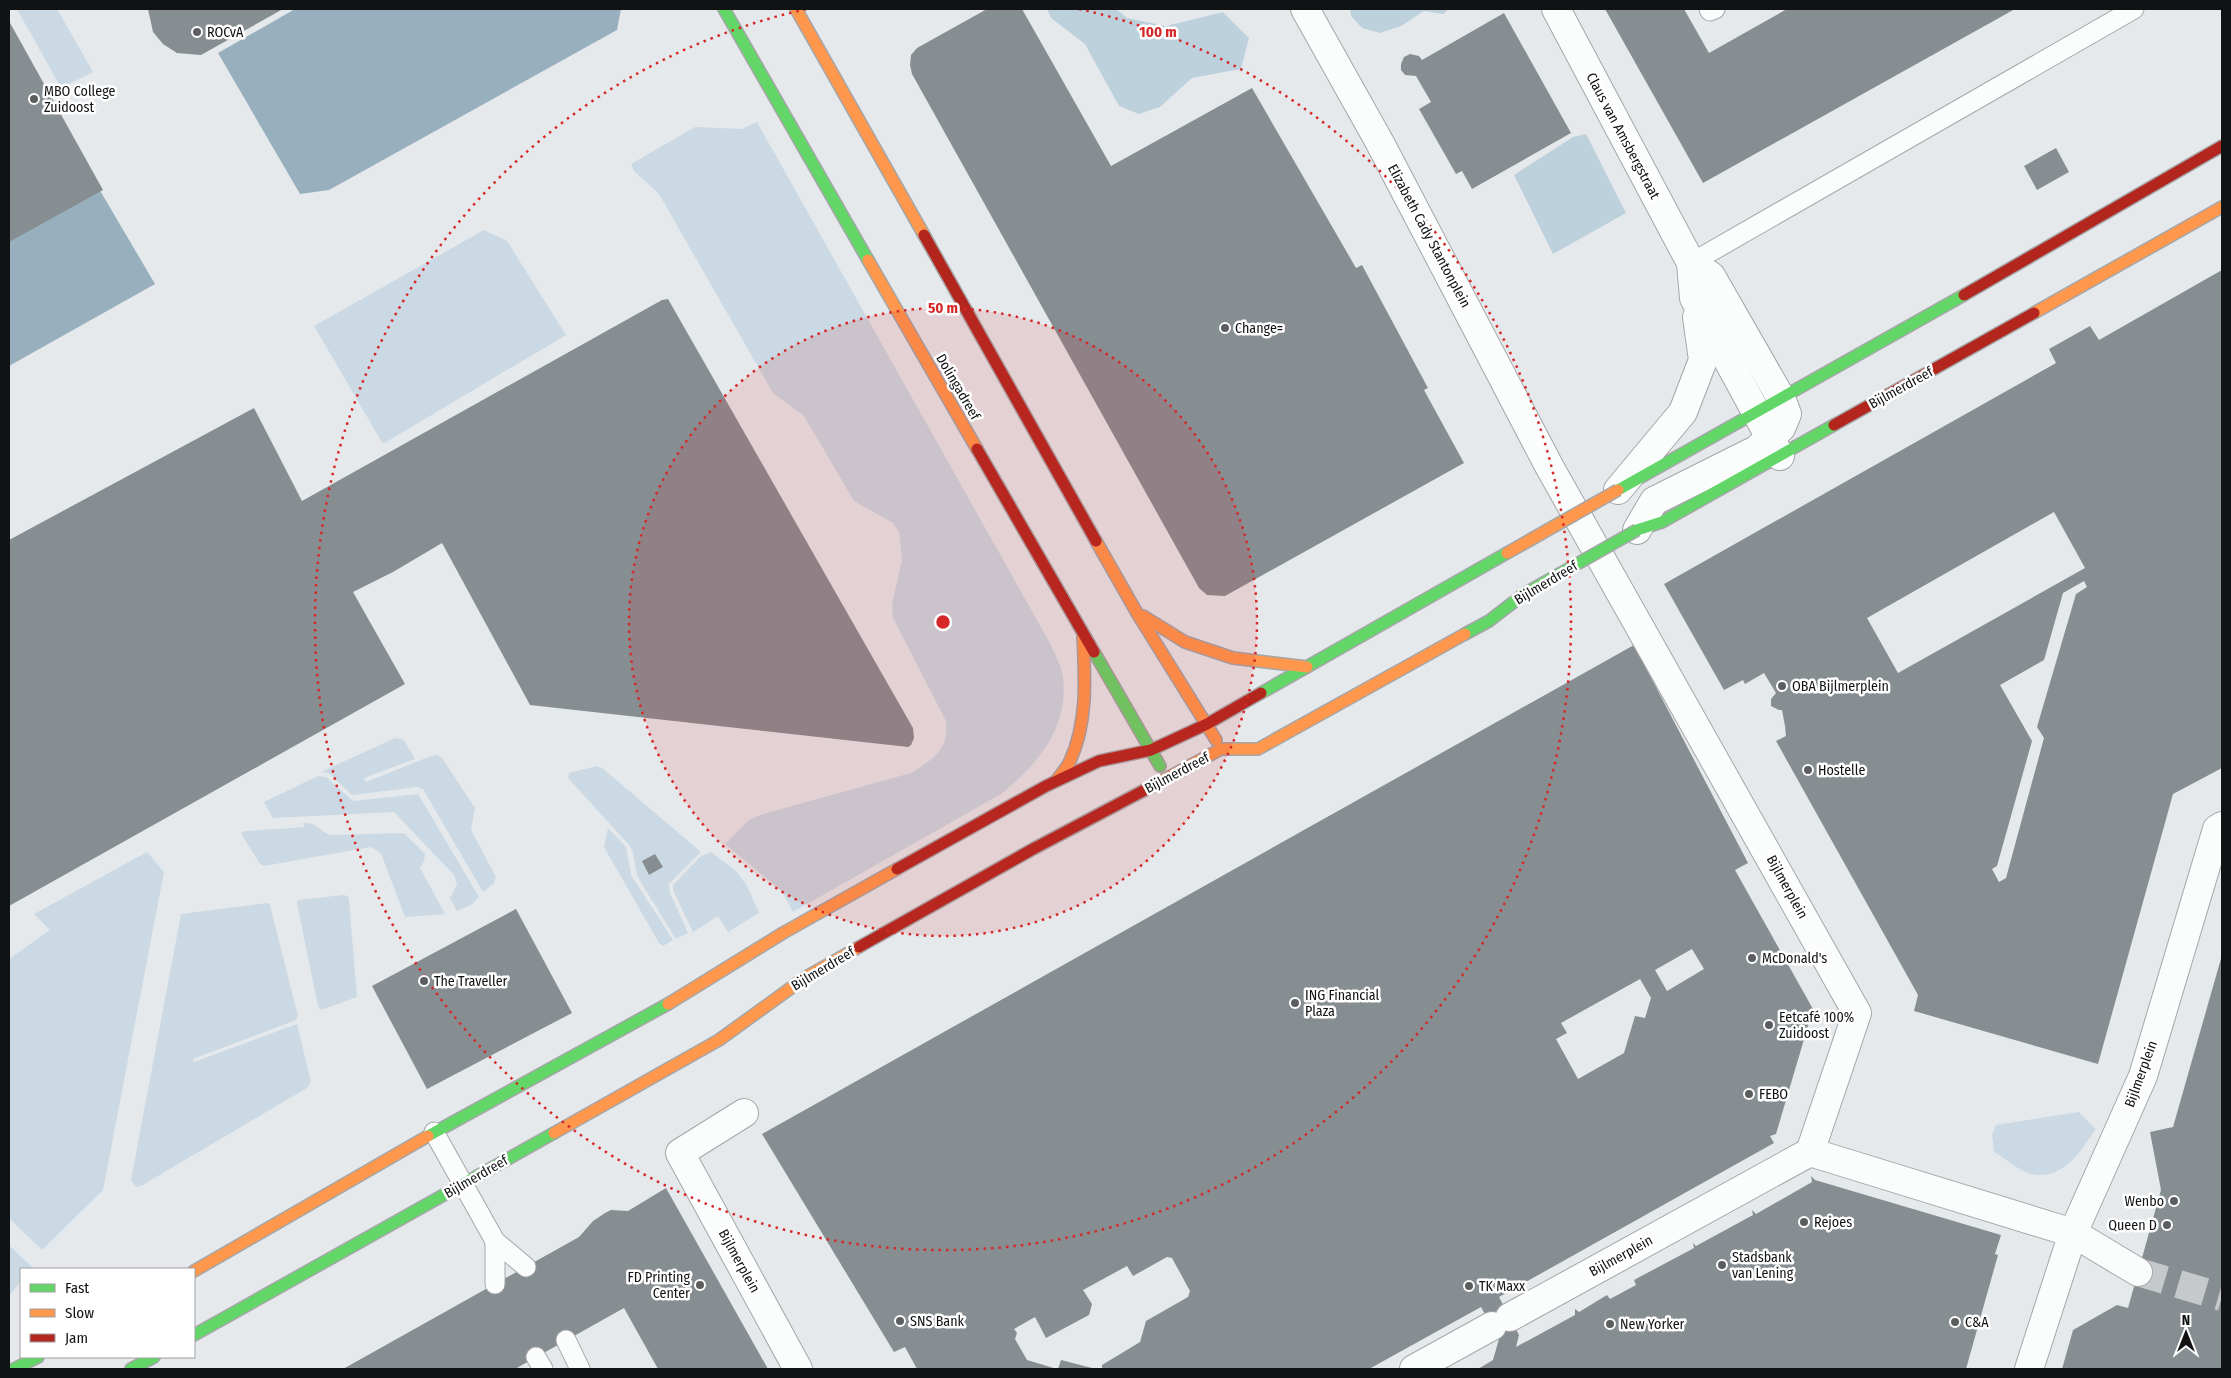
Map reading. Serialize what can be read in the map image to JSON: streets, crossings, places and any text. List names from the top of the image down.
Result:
{
  "streets": {
    "main road": ["Dolingadreef", "Bijlmerdreef"],
    "street": ["Claus van Amsbergstraat", "Elizabeth Cady Stantonplein", "Bijlmerplein"]
  },
  "crossings": [
    ["Elizabeth Cady Stantonplein", "Bijlmerplein"],
    ["Dolingadreef", "Bijlmerdreef"]
  ],
  "places": [
    "ROCvA",
    "MBO College Zuidoost",
    "Change=",
    "OBA Bijlmerplein",
    "Hostelle",
    "McDonald's",
    "The Traveller",
    "ING Financial Plaza",
    "Eetcafé 100% Zuidoost",
    "FEBO",
    "Wenbo",
    "Rejoes",
    "Queen D",
    "Stadsbank van Lening",
    "FD Printing Center",
    "TK Maxx",
    "SNS Bank",
    "C&A",
    "New Yorker"
  ],
  "legend": ["Fast", "Slow", "Jam"],
  "north": "top",
  "rings": ["100 m", "50 m"]
}
